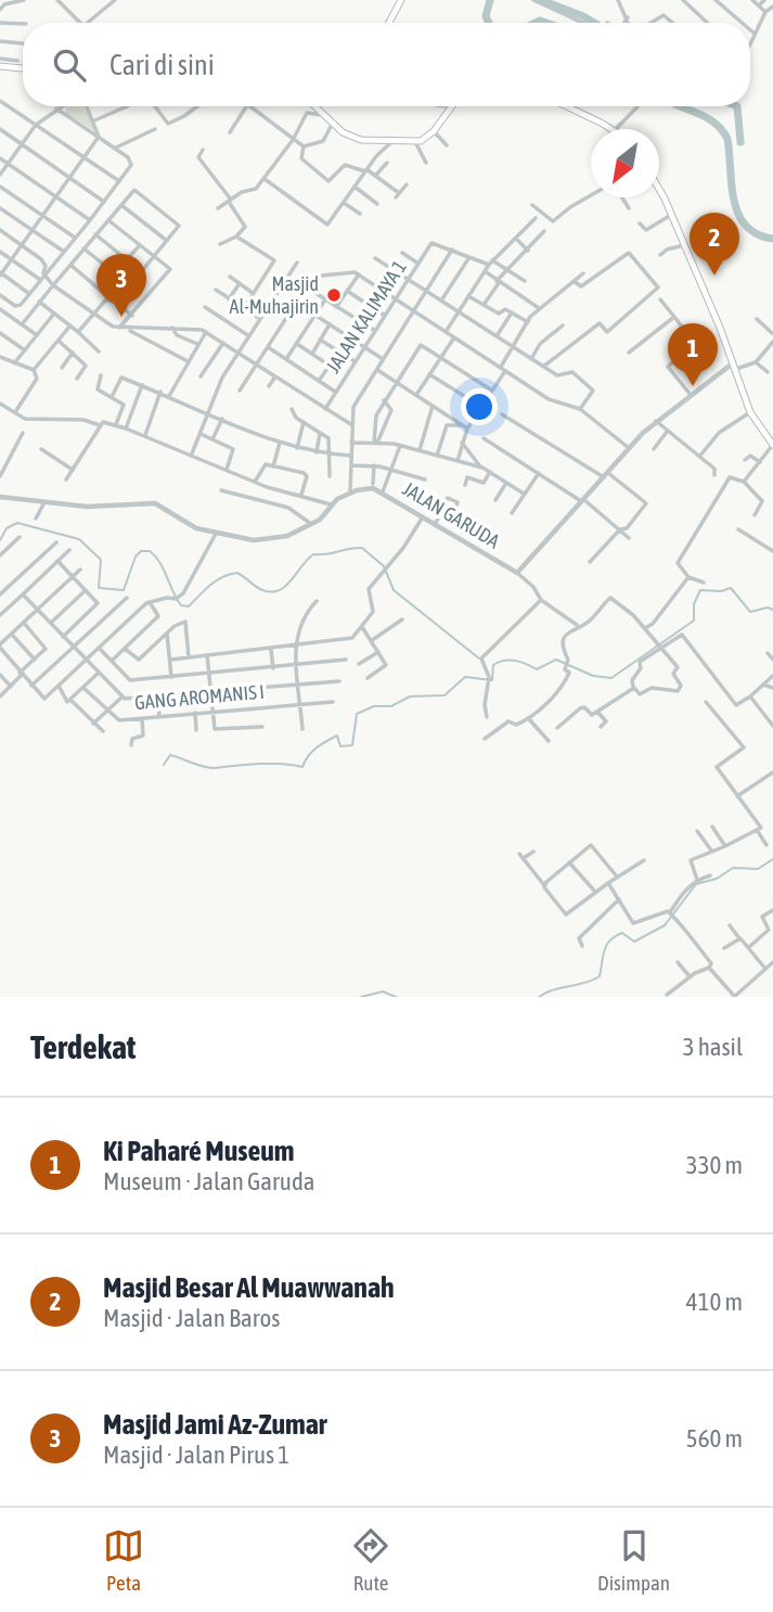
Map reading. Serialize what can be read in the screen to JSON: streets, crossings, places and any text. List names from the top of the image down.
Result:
{
  "streets": {
    "street": ["JALAN KALIMAYA 1", "JALAN GARUDA", "GANG AROMANIS I"]
  },
  "places": ["Masjid Al-Muhajirin"],
  "north": "bottom left",
  "page": {
    "search": "Cari di sini",
    "pins": ["2", "3", "1"],
    "heading": ["Terdekat", "3 hasil"],
    "list": [
      {
        "mark": "1",
        "name": "Ki Paharé Museum",
        "note": "Museum · Jalan Garuda",
        "value": "330 m"
      },
      {
        "mark": "2",
        "name": "Masjid Besar Al Muawwanah",
        "note": "Masjid · Jalan Baros",
        "value": "410 m"
      },
      {
        "mark": "3",
        "name": "Masjid Jami Az-Zumar",
        "note": "Masjid · Jalan Pirus 1",
        "value": "560 m"
      }
    ],
    "nav": ["Peta", "Rute", "Disimpan"]
  }
}
